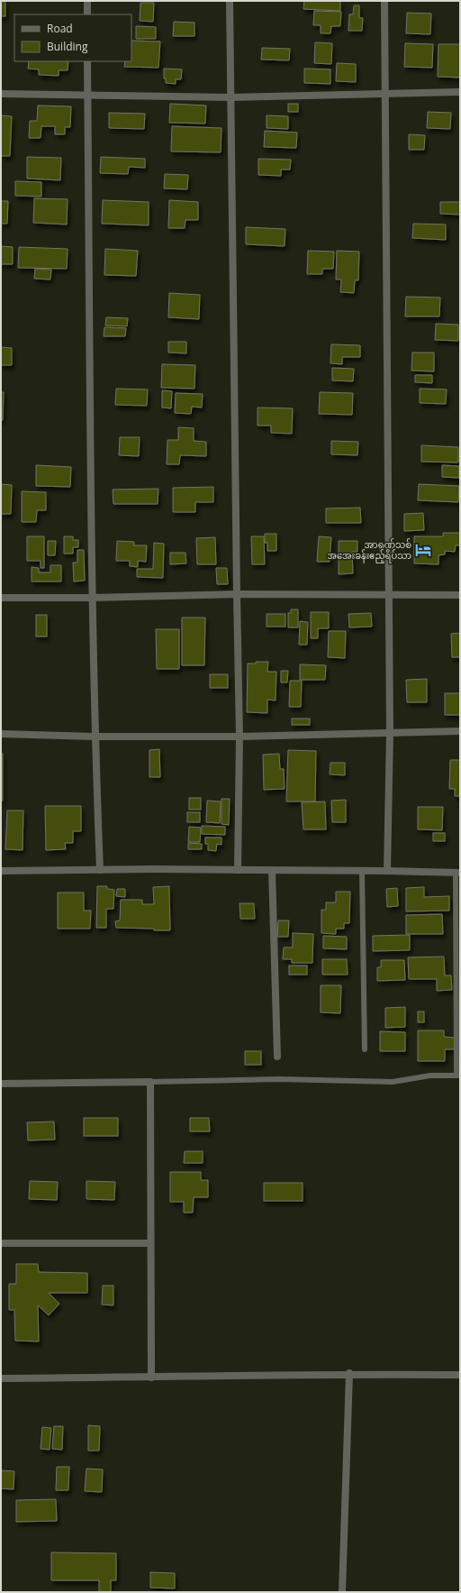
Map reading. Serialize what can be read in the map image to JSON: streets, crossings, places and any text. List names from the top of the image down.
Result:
{
  "places": {
    "hotel": ["အာရုဏ်သစ် အအေးခန်းဧည့်ရိပ်သာ"]
  },
  "legend": ["Road", "Building"]
}
